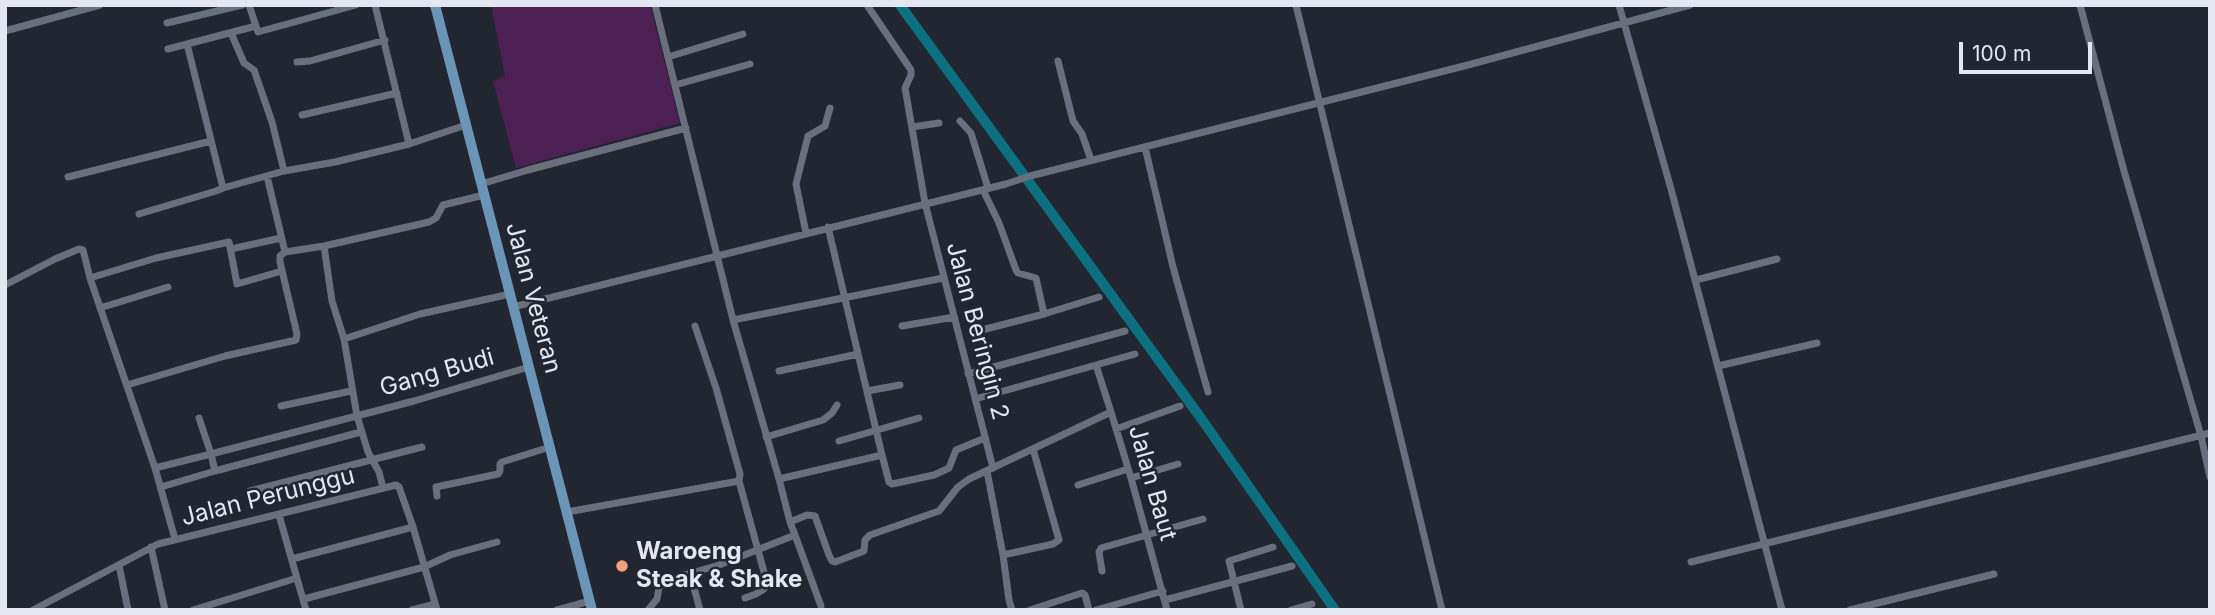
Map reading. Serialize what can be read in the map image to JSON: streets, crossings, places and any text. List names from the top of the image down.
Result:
{
  "streets": {
    "main road": ["Jalan Veteran"],
    "street": [
      "Jalan Beringin 2",
      "Gang Budi",
      "Jalan Baut",
      "Jalan Perunggu"
    ]
  },
  "crossings": [
    ["Jalan Veteran", "Gang Budi"],
    ["Jalan Beringin 2", "Jalan Baut"]
  ],
  "places": ["Waroeng Steak & Shake"],
  "scale_bar": "100 m"
}
